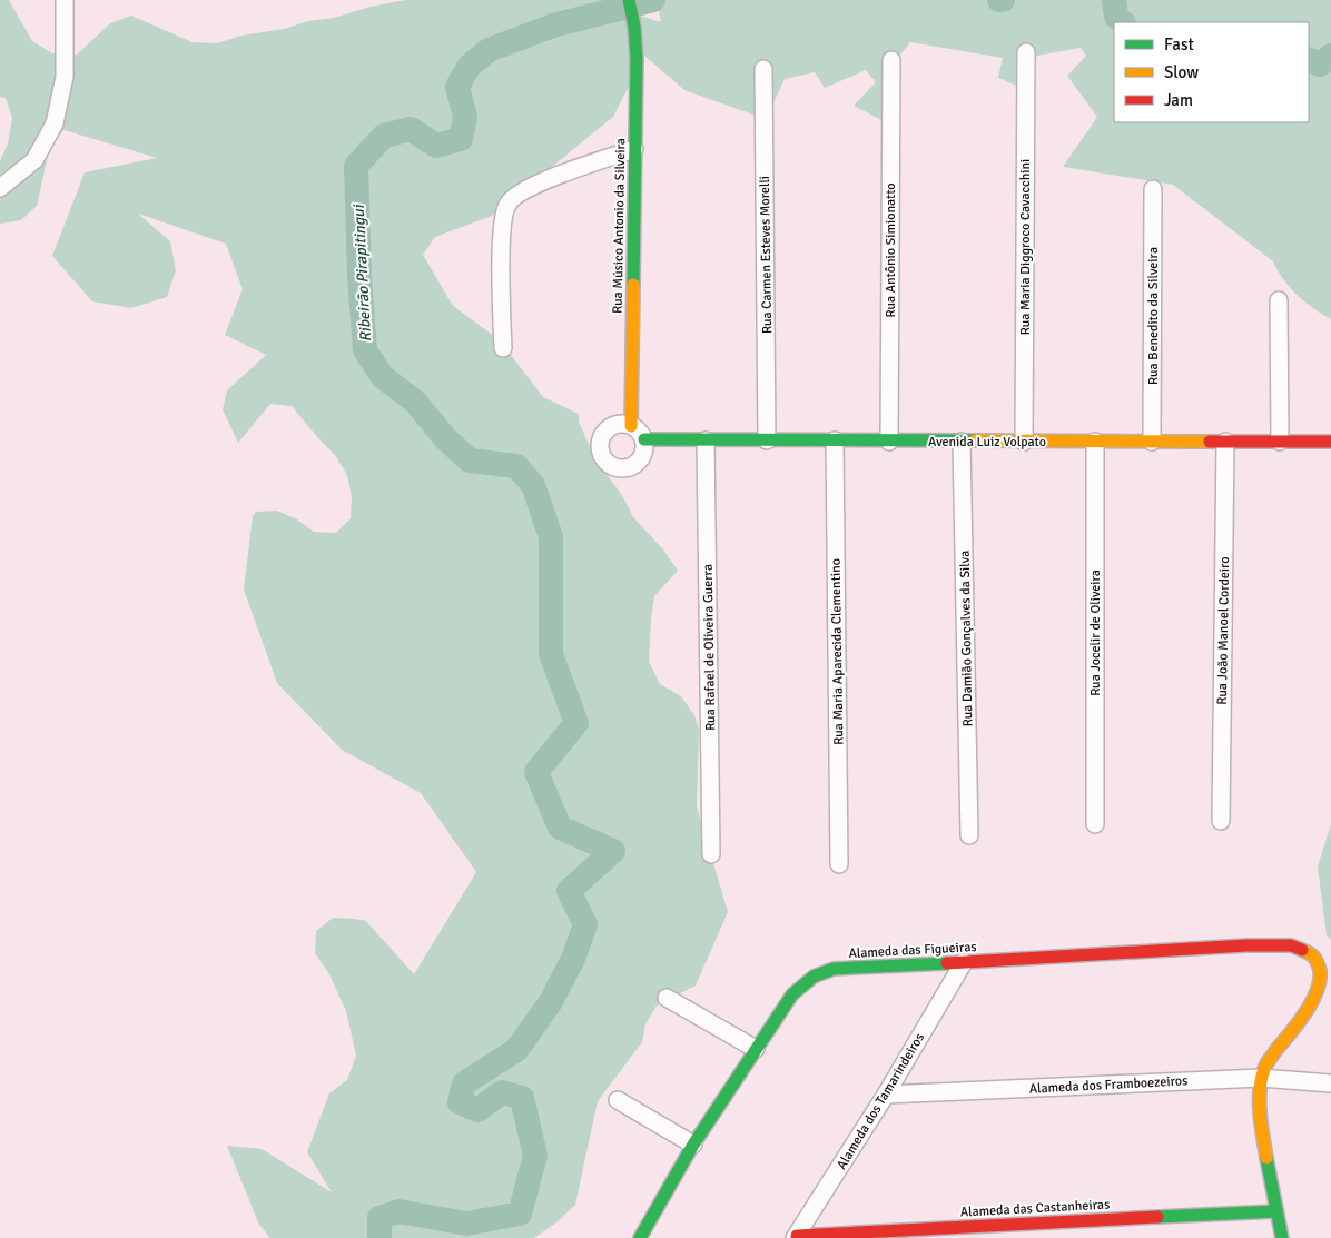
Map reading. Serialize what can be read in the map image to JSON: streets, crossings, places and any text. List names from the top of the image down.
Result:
{
  "streets": {
    "street": [
      "Rua Músico Antonio da Silveira",
      "Rua Maria Diggroco Cavacchini",
      "Rua Antônio Simionatto",
      "Rua Carmen Esteves Morelli",
      "Rua Benedito da Silveira",
      "Avenida Luiz Volpato",
      "Rua João Manoel Cordeiro",
      "Rua Jocelir de Oliveira",
      "Rua Damião Gonçalves da Silva",
      "Rua Rafael de Oliveira Guerra",
      "Rua Maria Aparecida Clementino",
      "Alameda das Figueiras",
      "Alameda dos Framboezeiros",
      "Alameda dos Tamarindeiros",
      "Alameda das Castanheiras"
    ]
  },
  "crossings": [
    ["Rua Músico Antonio da Silveira", "Avenida Luiz Volpato"],
    ["Rua Maria Diggroco Cavacchini", "Avenida Luiz Volpato"],
    ["Rua Antônio Simionatto", "Avenida Luiz Volpato"],
    ["Rua Carmen Esteves Morelli", "Avenida Luiz Volpato"],
    ["Rua Benedito da Silveira", "Avenida Luiz Volpato"],
    ["Avenida Luiz Volpato", "Rua João Manoel Cordeiro"],
    ["Avenida Luiz Volpato", "Rua Jocelir de Oliveira"],
    ["Avenida Luiz Volpato", "Rua Damião Gonçalves da Silva"],
    ["Avenida Luiz Volpato", "Rua Rafael de Oliveira Guerra"],
    ["Avenida Luiz Volpato", "Rua Maria Aparecida Clementino"],
    ["Alameda das Figueiras", "Alameda dos Framboezeiros"],
    ["Alameda das Figueiras", "Alameda dos Tamarindeiros"],
    ["Alameda dos Framboezeiros", "Alameda dos Tamarindeiros"],
    ["Alameda dos Tamarindeiros", "Alameda das Castanheiras"]
  ],
  "water": ["Ribeirão Pirapitingui"],
  "legend": ["Fast", "Slow", "Jam"]
}
